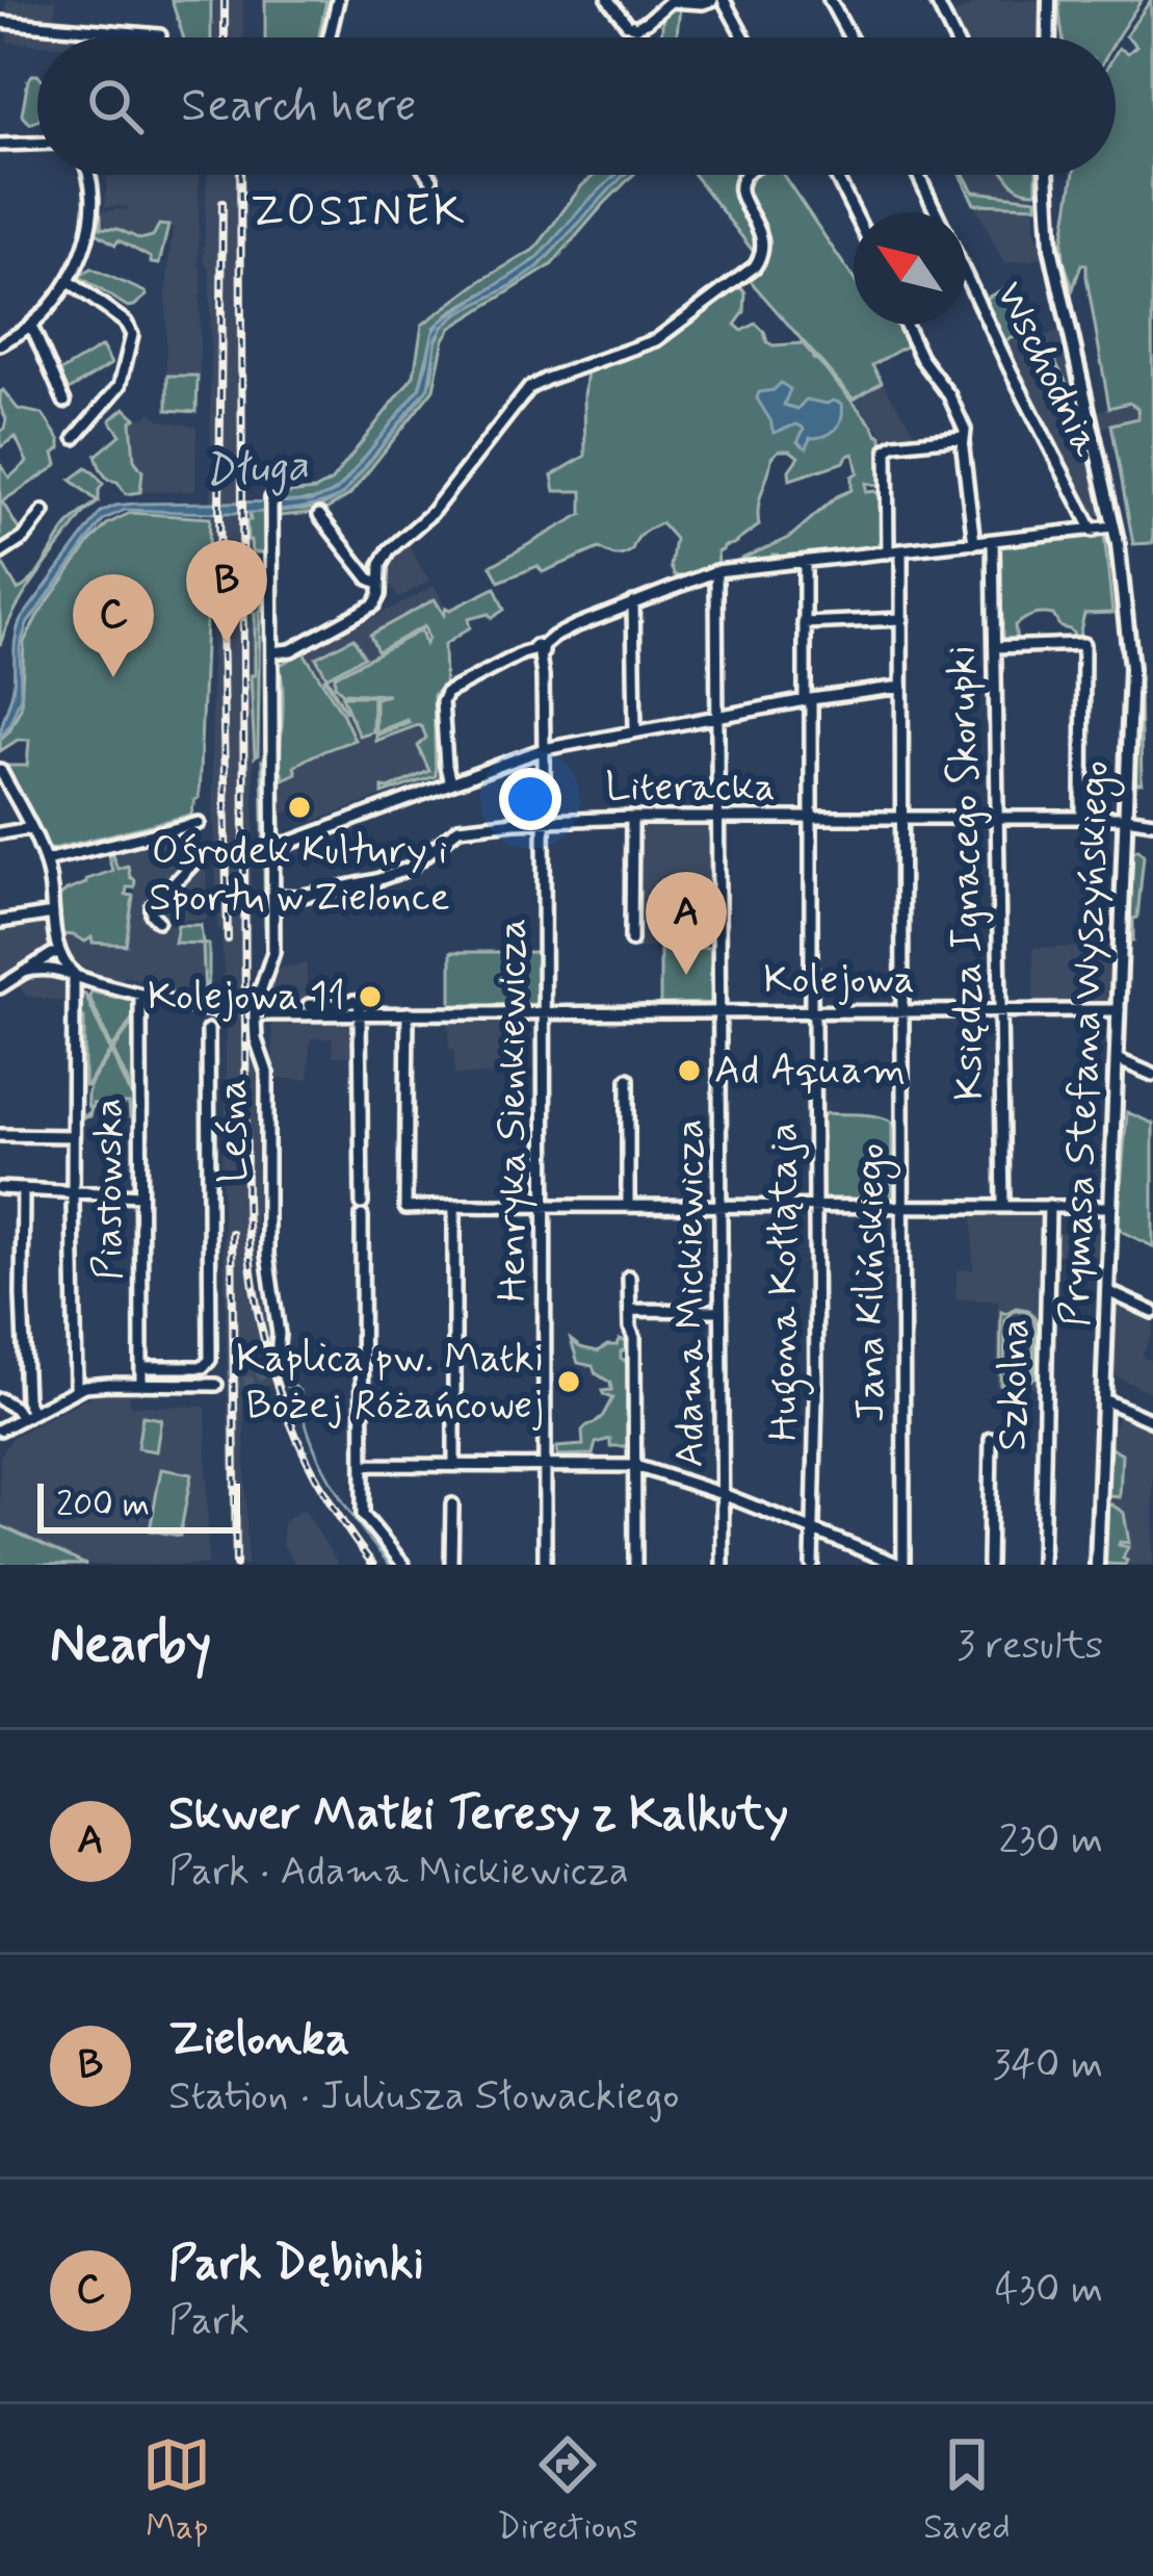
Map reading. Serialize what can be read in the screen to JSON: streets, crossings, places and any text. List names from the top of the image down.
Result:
{
  "streets": {
    "main road": ["Prymasa Stefana Wyszyńskiego"],
    "street": [
      "Wschodnia",
      "Literacka",
      "Księdza Ignacego Skorupki",
      "Kolejowa",
      "Henryka Sienkiewicza",
      "Leśna",
      "Piastowska",
      "Hugona Kołłątaja",
      "Jana Kilińskiego",
      "Adama Mickiewicza",
      "Szkolna"
    ]
  },
  "crossings": [
    ["Literacka", "Księdza Ignacego Skorupki"],
    ["Literacka", "Prymasa Stefana Wyszyńskiego"],
    ["Literacka", "Henryka Sienkiewicza"],
    ["Literacka", "Hugona Kołłątaja"],
    ["Literacka", "Jana Kilińskiego"],
    ["Literacka", "Adama Mickiewicza"],
    ["Księdza Ignacego Skorupki", "Kolejowa"],
    ["Kolejowa", "Prymasa Stefana Wyszyńskiego"],
    ["Kolejowa", "Henryka Sienkiewicza"],
    ["Kolejowa", "Leśna"],
    ["Kolejowa", "Hugona Kołłątaja"],
    ["Kolejowa", "Jana Kilińskiego"],
    ["Kolejowa", "Adama Mickiewicza"]
  ],
  "districts": ["ZOSINEK"],
  "water": ["Długa"],
  "places": [
    "Ośrodek Kultury i Sportu w Zielonce",
    "Kolejowa 11",
    "Ad Aquam",
    "Kaplica pw. Matki Bożej Różańcowej"
  ],
  "scale_bar": "200 m",
  "north": "top left",
  "page": {
    "search": "Search here",
    "pins": ["B", "C", "A"],
    "scale": "200 m",
    "heading": ["Nearby", "3 results"],
    "list": [
      {
        "mark": "A",
        "name": "Skwer Matki Teresy z Kalkuty",
        "note": "Park · Adama Mickiewicza",
        "value": "230 m"
      },
      {
        "mark": "B",
        "name": "Zielonka",
        "note": "Station · Juliusza Słowackiego",
        "value": "340 m"
      },
      {
        "mark": "C",
        "name": "Park Dębinki",
        "note": "Park",
        "value": "430 m"
      }
    ],
    "nav": ["Map", "Directions", "Saved"]
  }
}
